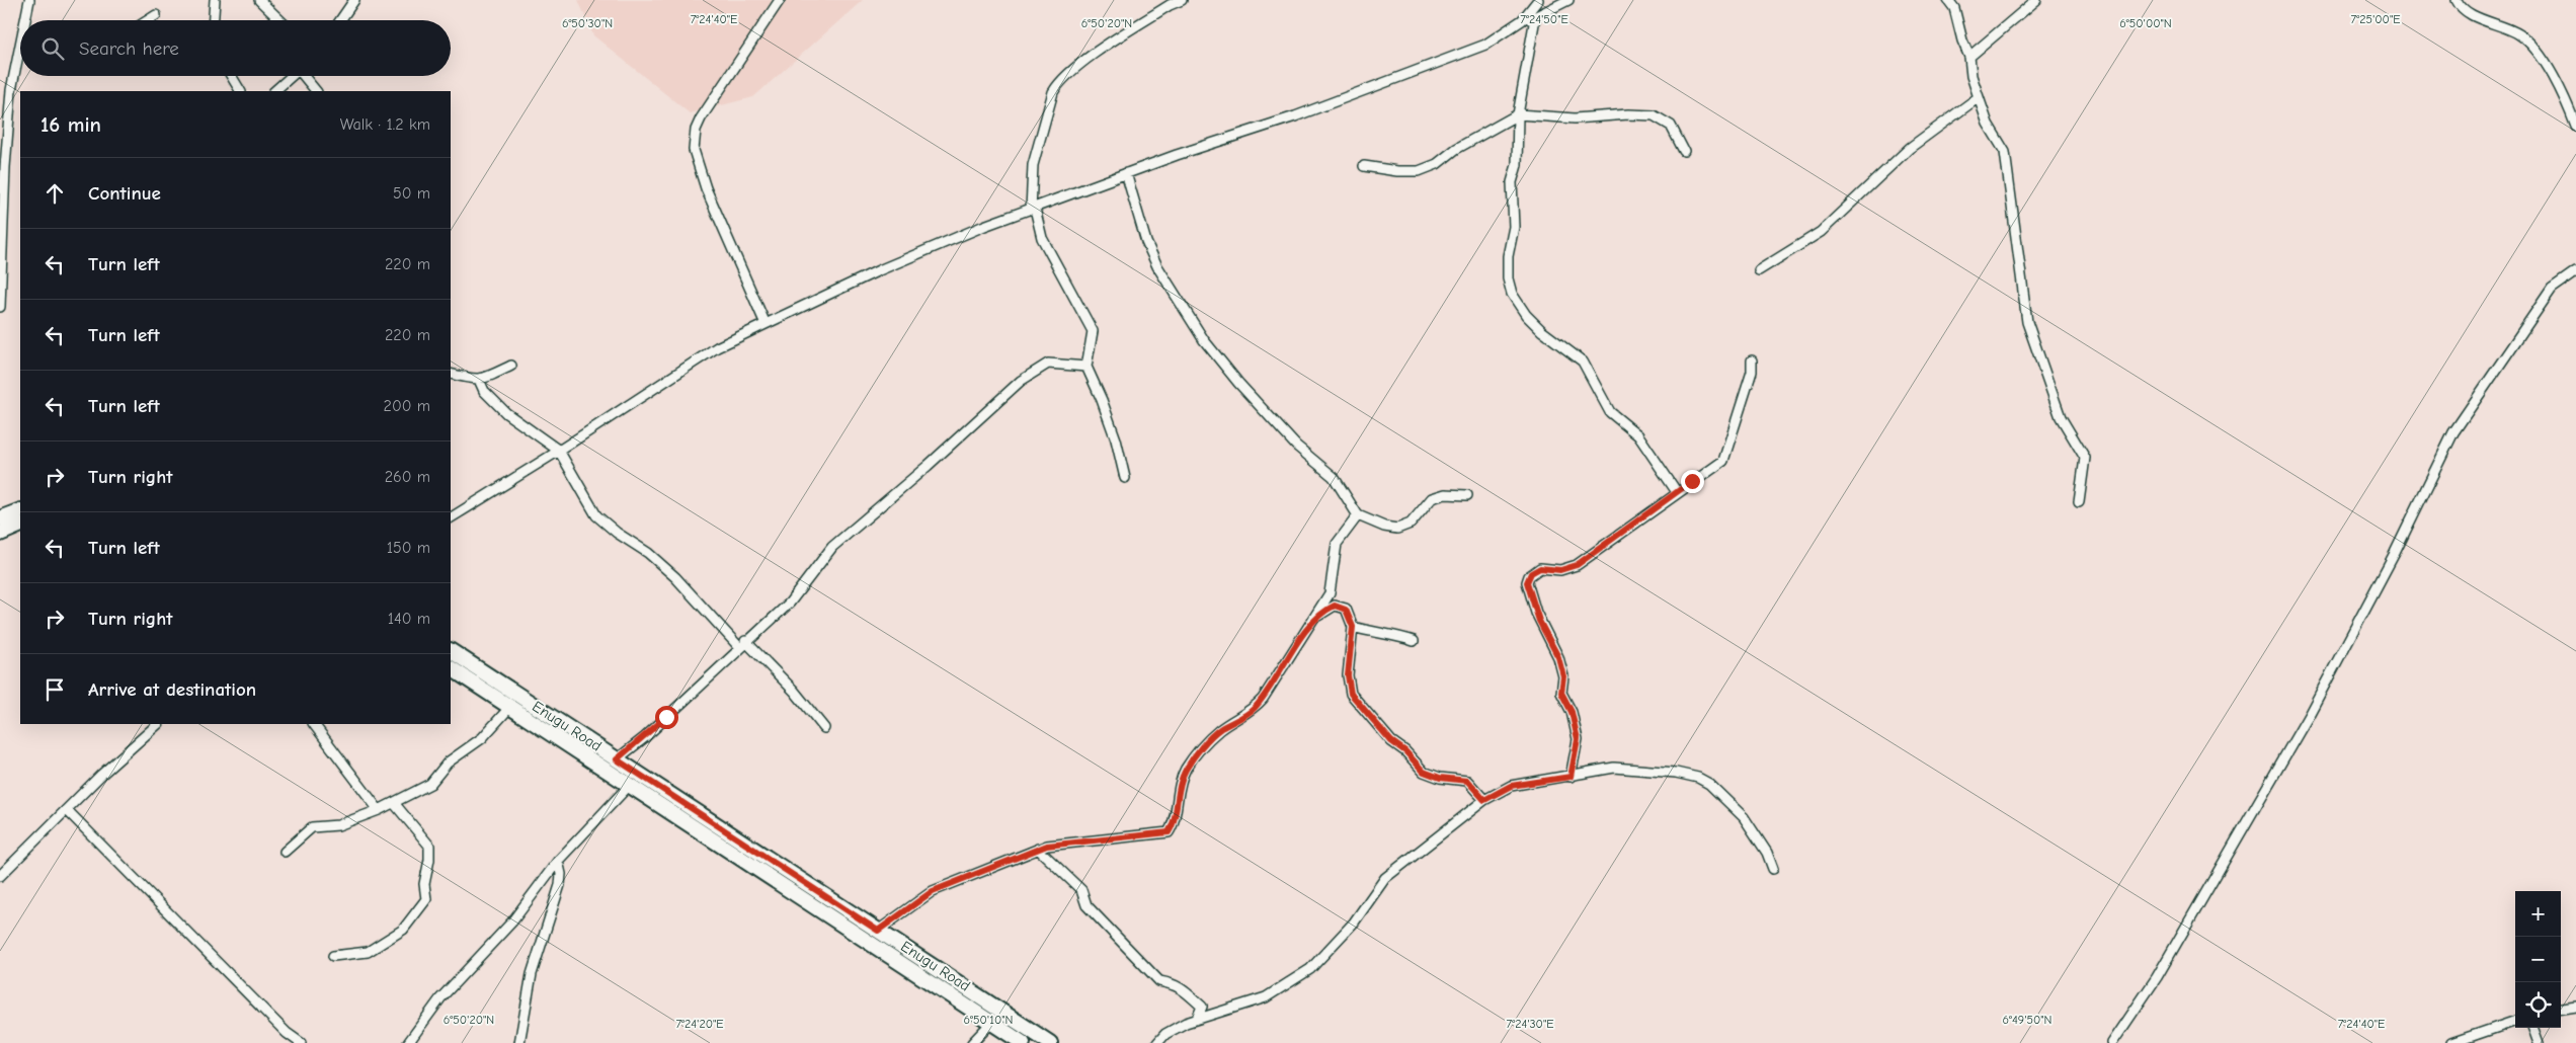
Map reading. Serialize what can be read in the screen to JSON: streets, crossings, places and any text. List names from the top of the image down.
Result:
{
  "streets": {
    "main road": ["Enugu Road"]
  },
  "page": {
    "search": "Search here",
    "heading": ["16 min", "Walk · 1.2 km"],
    "list": [
      ["Continue", "50 m"],
      ["Turn left", "220 m"],
      ["Turn left", "220 m"],
      ["Turn left", "200 m"],
      ["Turn right", "260 m"],
      ["Turn left", "150 m"],
      ["Turn right", "140 m"],
      "Arrive at destination"
    ],
    "map_buttons": ["+", "−"]
  },
  "coordinates": [
    "7°25'00\"E",
    "7°24'40\"E",
    "7°24'50\"E",
    "6°50'30\"N",
    "6°50'20\"N",
    "6°50'00\"N",
    "6°50'10\"N",
    "6°49'50\"N",
    "7°24'20\"E",
    "7°24'30\"E"
  ]
}
